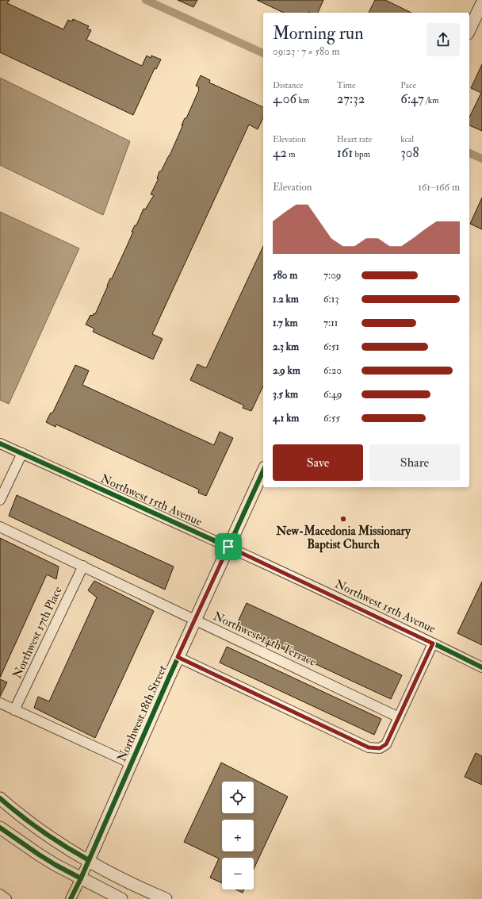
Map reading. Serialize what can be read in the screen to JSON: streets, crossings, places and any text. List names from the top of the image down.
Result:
{
  "streets": {
    "street": [
      "Northwest 15th Avenue",
      "Northwest 17th Place",
      "Northwest 14th Terrace",
      "Northwest 18th Street"
    ]
  },
  "crossings": [
    ["Northwest 15th Avenue", "Northwest 18th Street"],
    ["Northwest 17th Place", "Northwest 14th Terrace"],
    ["Northwest 14th Terrace", "Northwest 18th Street"]
  ],
  "places": ["New-Macedonia Missionary Baptist Church"],
  "page": {
    "heading": ["Morning run", "09:23 · 7 × 580 m"],
    "stats": [
      ["Distance", "4.06 km"],
      ["Time", "27:32"],
      ["Pace", "6:47 /km"],
      ["Elevation", "42 m"],
      ["Heart rate", "161 bpm"],
      ["kcal", "308"]
    ],
    "chart": ["Elevation", "161–166 m"],
    "list": [
      {
        "name": "580 m",
        "note": "7:09"
      },
      {
        "name": "1.2 km",
        "note": "6:13"
      },
      {
        "name": "1.7 km",
        "note": "7:11"
      },
      {
        "name": "2.3 km",
        "note": "6:51"
      },
      {
        "name": "2.9 km",
        "note": "6:20"
      },
      {
        "name": "3.5 km",
        "note": "6:49"
      },
      {
        "name": "4.1 km",
        "note": "6:55"
      }
    ],
    "buttons": ["Save", "Share"],
    "map_buttons": ["+", "−"]
  }
}
